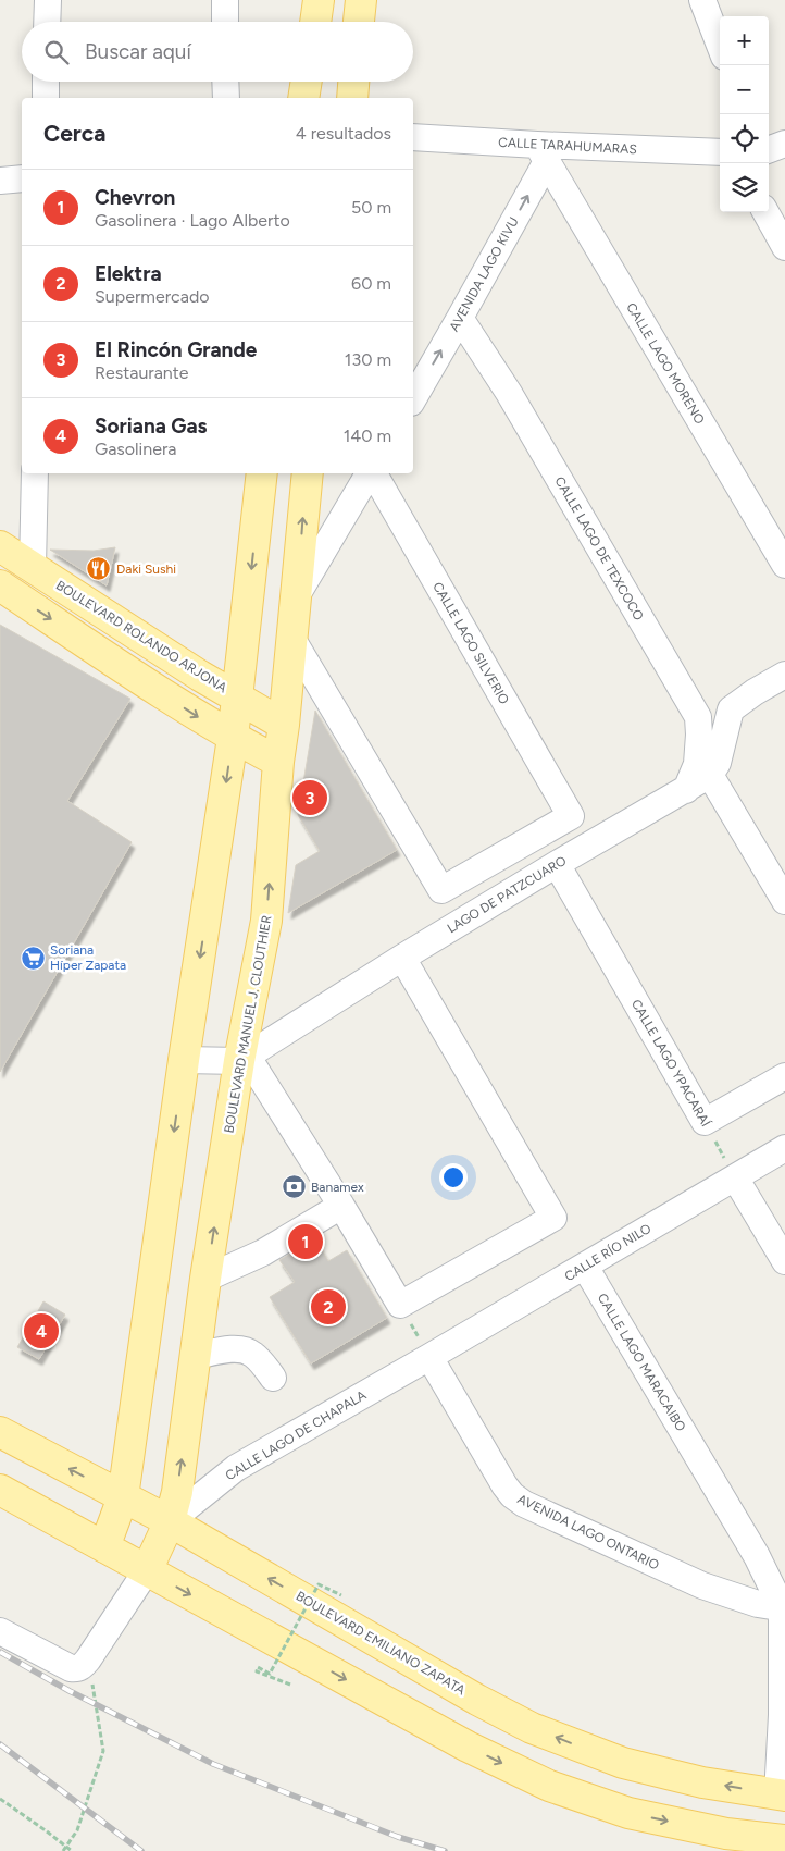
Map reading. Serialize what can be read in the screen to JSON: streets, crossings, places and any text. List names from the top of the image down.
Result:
{
  "streets": {
    "main road": ["BOULEVARD ROLANDO ARJONA", "BOULEVARD MANUEL J. CLOUTHIER", "BOULEVARD EMILIANO ZAPATA"],
    "street": [
      "CALLE TARAHUMARAS",
      "AVENIDA LAGO KIVU",
      "CALLE LAGO MORENO",
      "CALLE LAGO DE TEXCOCO",
      "CALLE LAGO SILVERIO",
      "LAGO DE PATZCUARO",
      "CALLE LAGO YPACARAÍ",
      "CALLE RÍO NILO",
      "CALLE LAGO MARACAIBO",
      "CALLE LAGO DE CHAPALA",
      "AVENIDA LAGO ONTARIO"
    ]
  },
  "crossings": [
    ["CALLE TARAHUMARAS", "AVENIDA LAGO KIVU"],
    ["CALLE TARAHUMARAS", "CALLE LAGO MORENO"],
    ["AVENIDA LAGO KIVU", "CALLE LAGO MORENO"],
    ["AVENIDA LAGO KIVU", "CALLE LAGO DE TEXCOCO"],
    ["CALLE LAGO DE TEXCOCO", "LAGO DE PATZCUARO"],
    ["BOULEVARD ROLANDO ARJONA", "BOULEVARD MANUEL J. CLOUTHIER"],
    ["CALLE LAGO SILVERIO", "BOULEVARD MANUEL J. CLOUTHIER"],
    ["LAGO DE PATZCUARO", "BOULEVARD MANUEL J. CLOUTHIER"],
    ["LAGO DE PATZCUARO", "CALLE LAGO YPACARAÍ"],
    ["BOULEVARD MANUEL J. CLOUTHIER", "CALLE LAGO DE CHAPALA"],
    ["BOULEVARD MANUEL J. CLOUTHIER", "BOULEVARD EMILIANO ZAPATA"],
    ["CALLE LAGO YPACARAÍ", "CALLE RÍO NILO"],
    ["CALLE RÍO NILO", "CALLE LAGO MARACAIBO"],
    ["CALLE RÍO NILO", "CALLE LAGO DE CHAPALA"],
    ["CALLE RÍO NILO", "AVENIDA LAGO ONTARIO"],
    ["CALLE LAGO MARACAIBO", "AVENIDA LAGO ONTARIO"],
    ["CALLE LAGO MARACAIBO", "BOULEVARD EMILIANO ZAPATA"],
    ["CALLE LAGO DE CHAPALA", "AVENIDA LAGO ONTARIO"],
    ["CALLE LAGO DE CHAPALA", "BOULEVARD EMILIANO ZAPATA"]
  ],
  "one_way": ["AVENIDA LAGO KIVU"],
  "places": {
    "restaurant": ["Daki Sushi"],
    "supermarket": ["Soriana Híper Zapata"],
    "bank": ["Banamex"]
  },
  "page": {
    "map_buttons": ["+", "−"],
    "search": "Buscar aquí",
    "heading": ["Cerca", "4 resultados"],
    "list": [
      {
        "mark": "1",
        "name": "Chevron",
        "note": "Gasolinera · Lago Alberto",
        "value": "50 m"
      },
      {
        "mark": "2",
        "name": "Elektra",
        "note": "Supermercado",
        "value": "60 m"
      },
      {
        "mark": "3",
        "name": "El Rincón Grande",
        "note": "Restaurante",
        "value": "130 m"
      },
      {
        "mark": "4",
        "name": "Soriana Gas",
        "note": "Gasolinera",
        "value": "140 m"
      }
    ],
    "pins": [
      "3",
      "1",
      "2",
      "4"
    ]
  }
}
